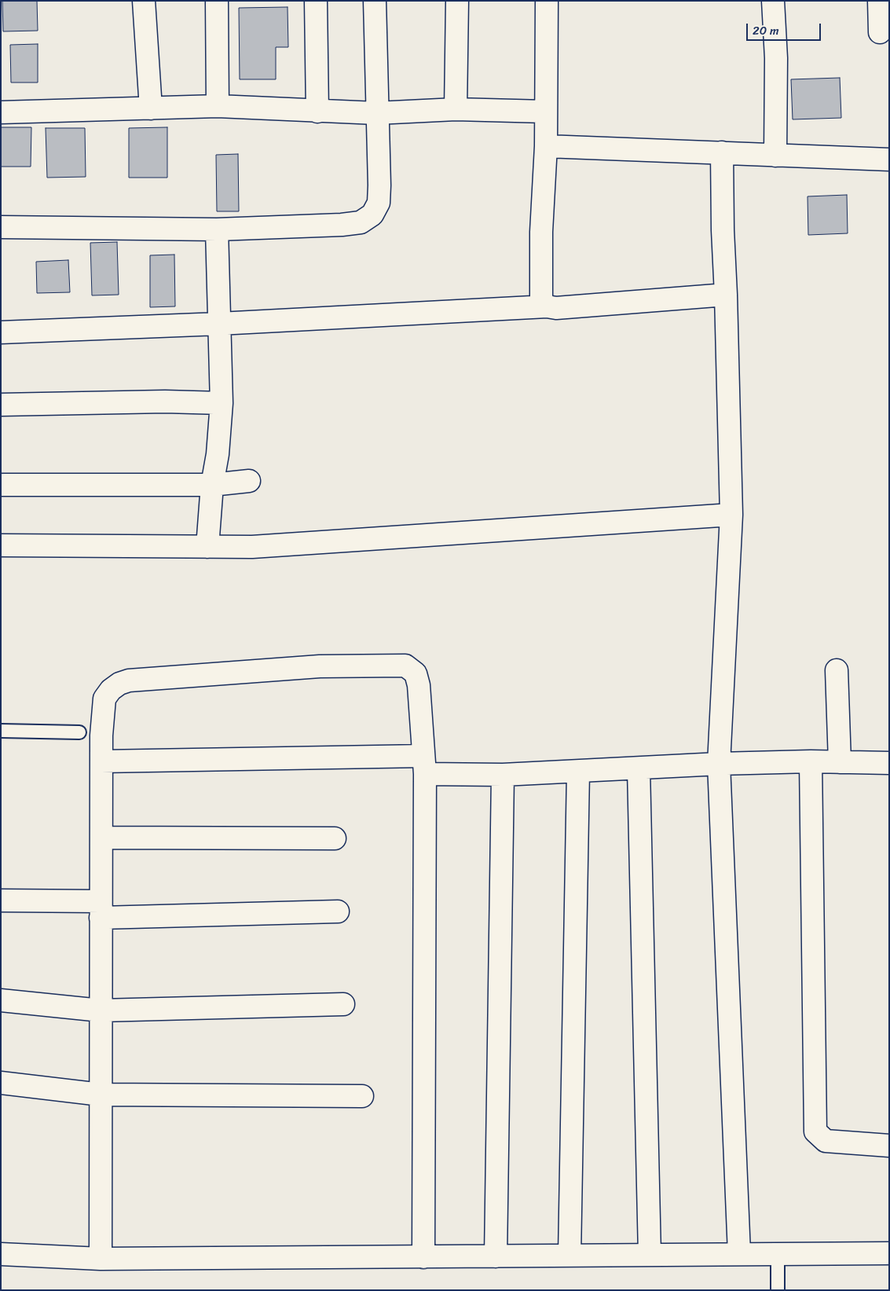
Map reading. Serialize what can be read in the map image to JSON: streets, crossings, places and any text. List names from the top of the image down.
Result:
{
  "scale_bar": "20 m"
}
